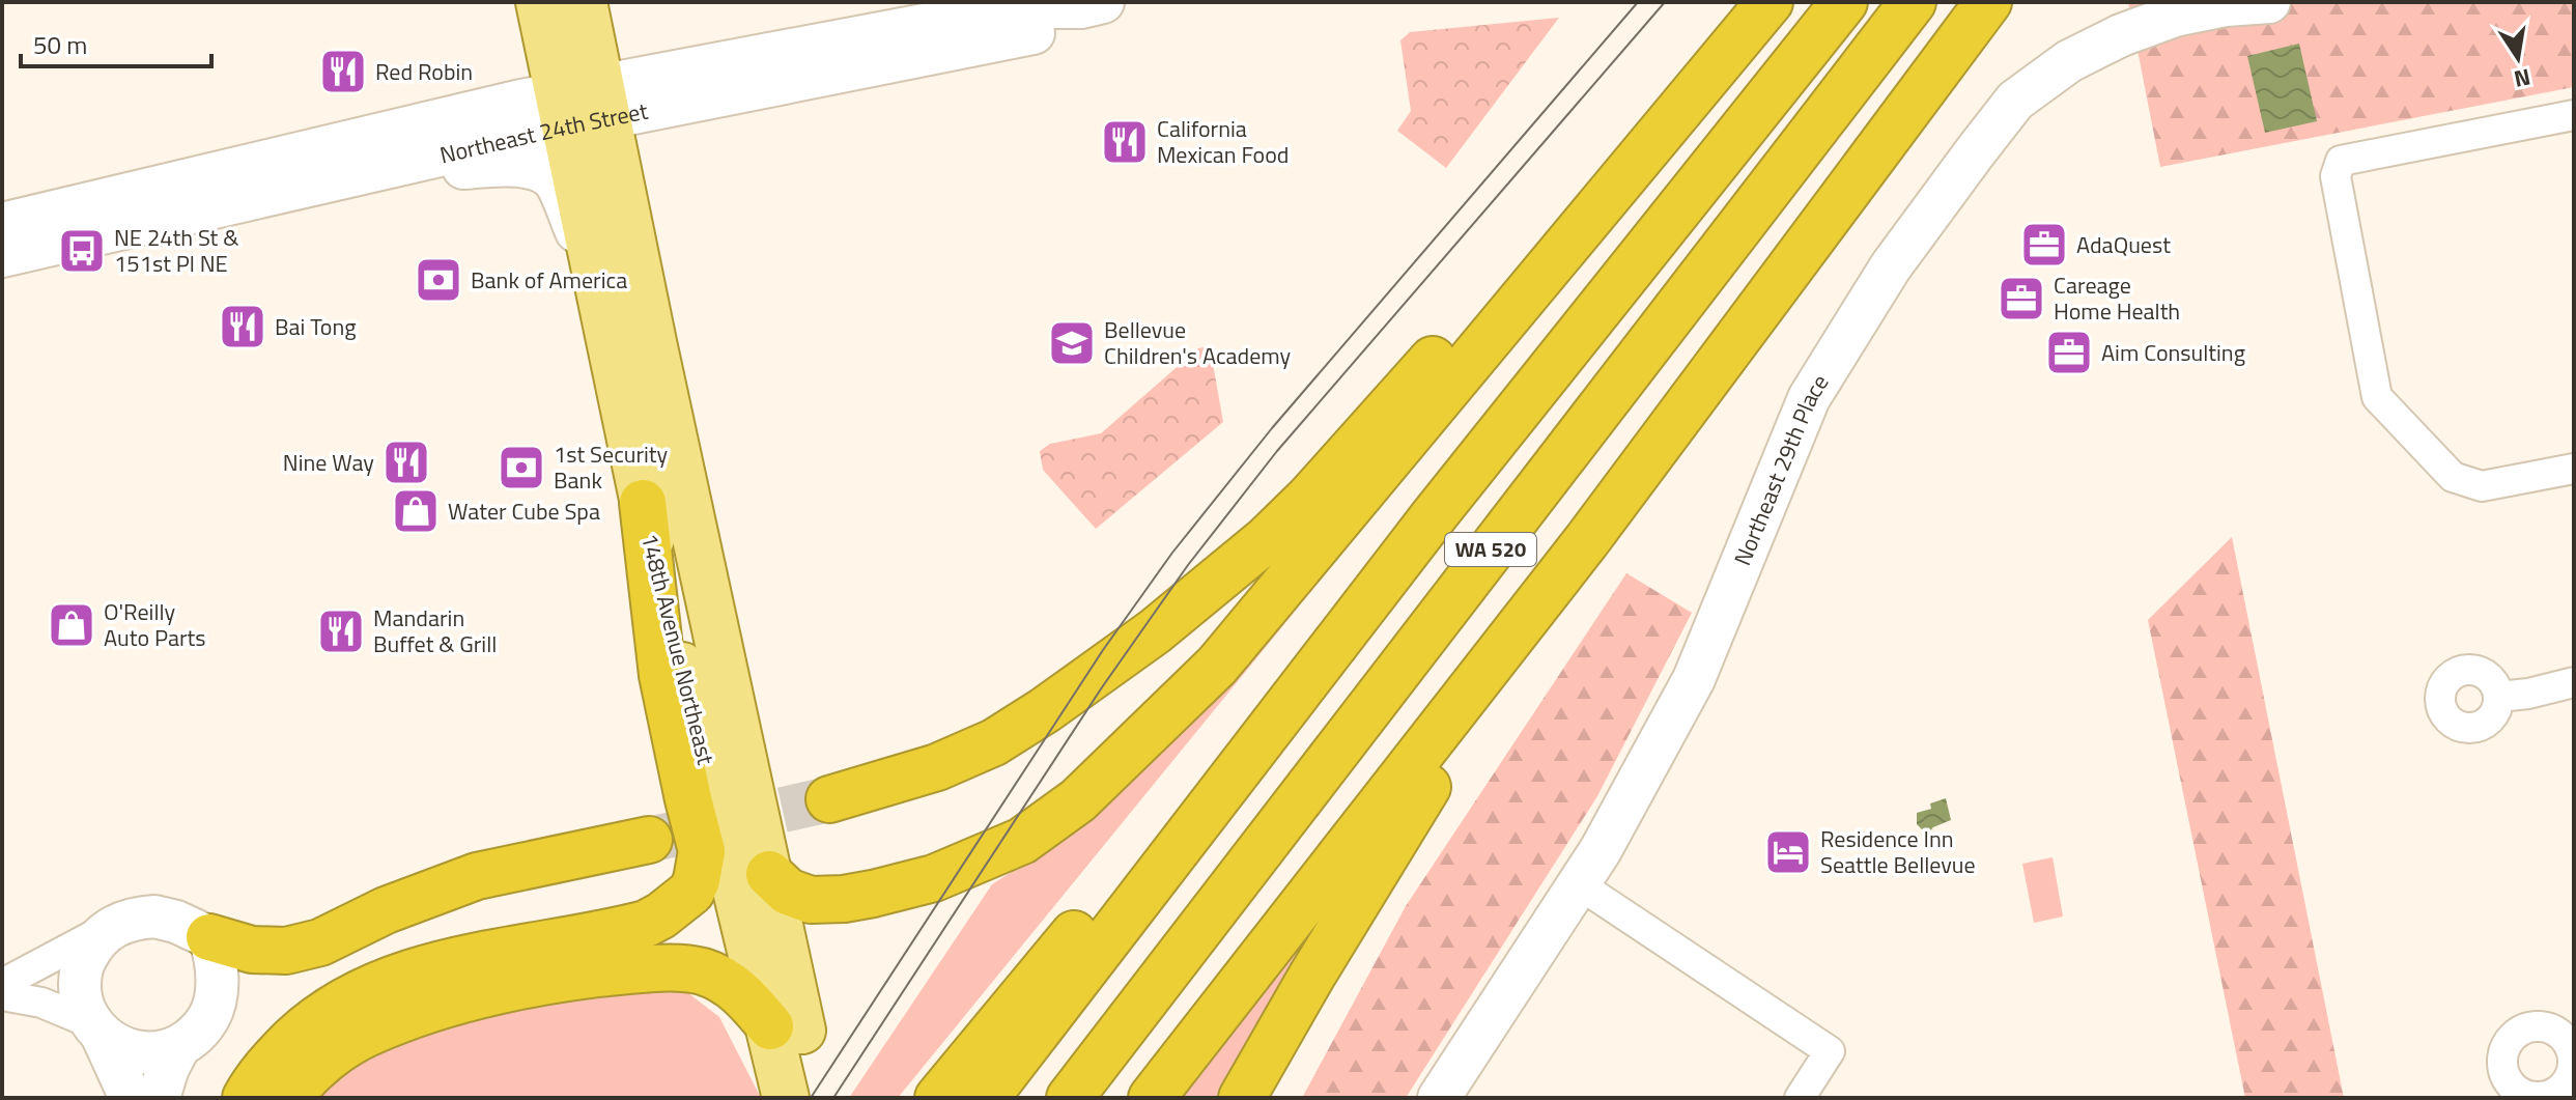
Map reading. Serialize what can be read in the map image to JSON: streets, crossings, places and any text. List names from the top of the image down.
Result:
{
  "streets": {
    "highway": ["WA 520"],
    "main road": ["Northeast 24th Street", "Northeast 29th Place", "148th Avenue Northeast"]
  },
  "crossings": [
    ["Northeast 24th Street", "148th Avenue Northeast"]
  ],
  "places": {
    "restaurant": [
      "Red Robin",
      "California Mexican Food",
      "Bai Tong",
      "Nine Way",
      "Mandarin Buffet & Grill"
    ],
    "office": ["AdaQuest", "Careage Home Health", "Aim Consulting"],
    "bus stop": ["NE 24th St & 151st Pl NE"],
    "bank": ["Bank of America", "1st Security Bank"],
    "school or university": ["Bellevue Children's Academy"],
    "shop": ["Water Cube Spa", "O'Reilly Auto Parts"],
    "hotel": ["Residence Inn Seattle Bellevue"]
  },
  "scale_bar": "50 m",
  "north": "bottom"
}
